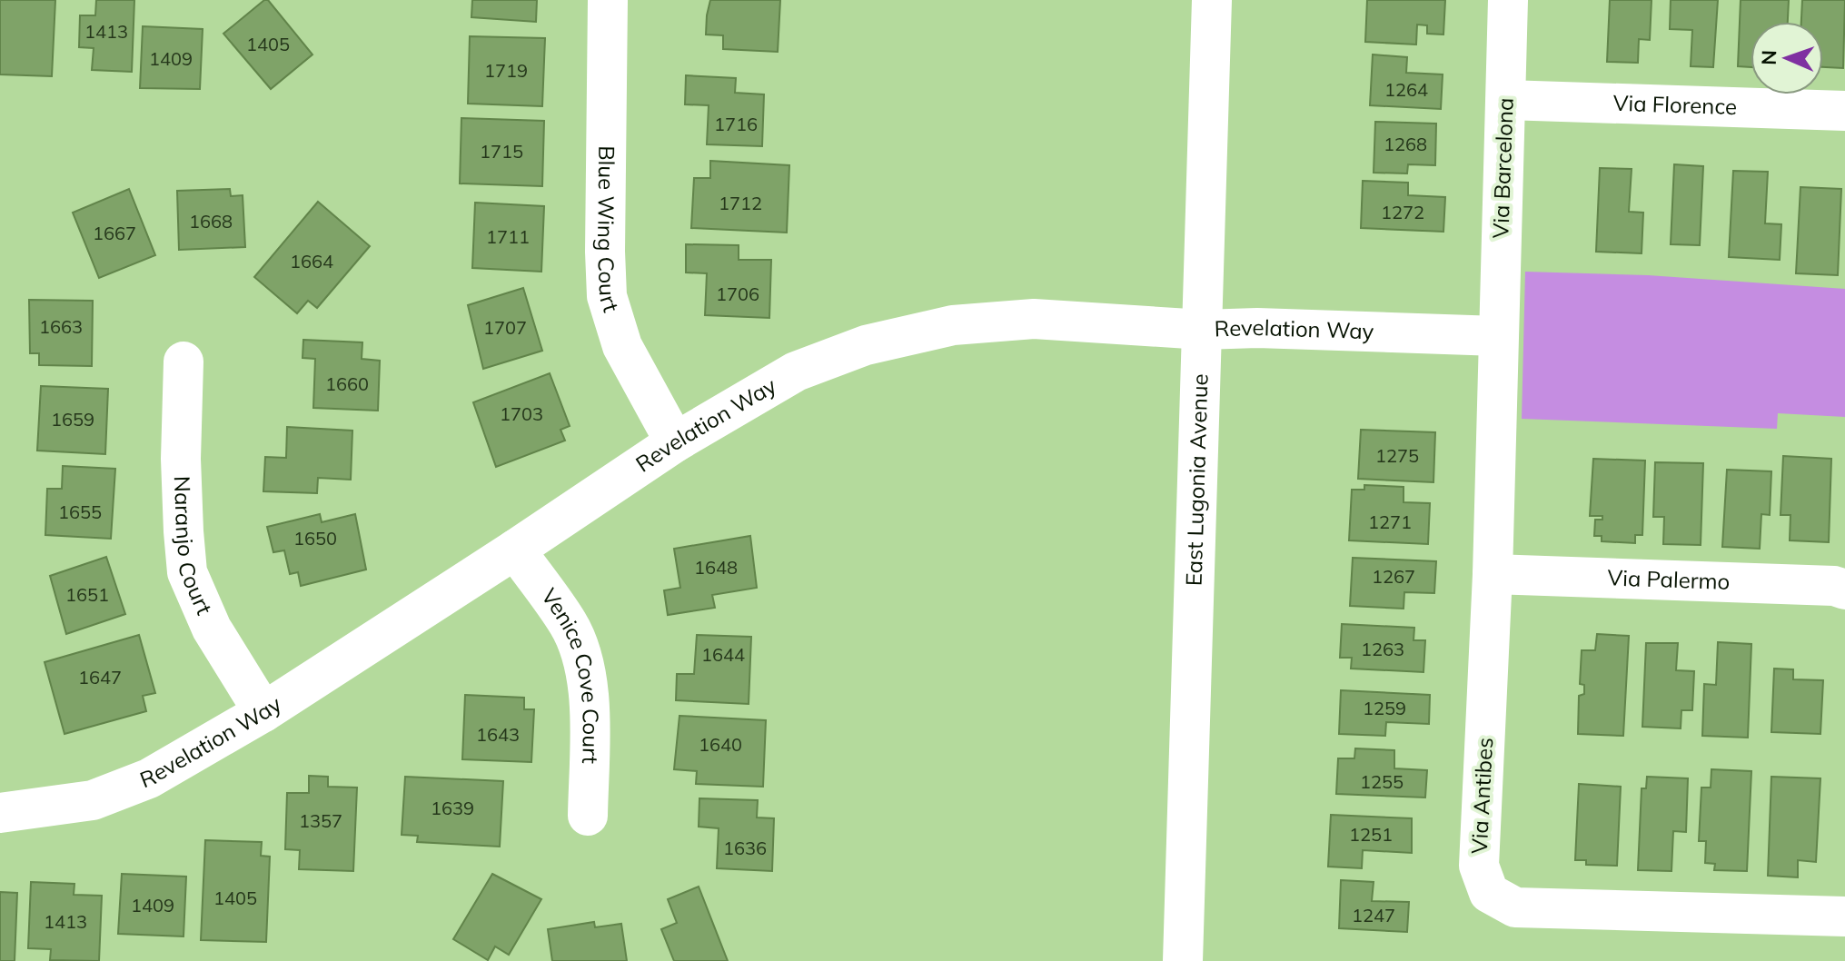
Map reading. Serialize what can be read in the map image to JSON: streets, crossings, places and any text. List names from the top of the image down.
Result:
{
  "streets": {
    "street": [
      "Via Florence",
      "Via Barcelona",
      "Blue Wing Court",
      "Revelation Way",
      "East Lugonia Avenue",
      "Naranjo Court",
      "Via Palermo",
      "Venice Cove Court",
      "Via Antibes"
    ]
  },
  "crossings": [
    ["Via Florence", "Via Barcelona"],
    ["Via Barcelona", "Revelation Way"],
    ["Via Barcelona", "Via Antibes"],
    ["Blue Wing Court", "Revelation Way"],
    ["Revelation Way", "East Lugonia Avenue"],
    ["Revelation Way", "Naranjo Court"],
    ["Revelation Way", "Venice Cove Court"],
    ["Revelation Way", "Via Antibes"],
    ["Via Palermo", "Via Antibes"]
  ],
  "house_numbers": [
    "1413",
    "1405",
    "1409",
    "1719",
    "1264",
    "1716",
    "1268",
    "1715",
    "1712",
    "1272",
    "1668",
    "1667",
    "1711",
    "1664",
    "1706",
    "1663",
    "1707",
    "1660",
    "1703",
    "1659",
    "1275",
    "1655",
    "1271",
    "1650",
    "1648",
    "1267",
    "1651",
    "1263",
    "1644",
    "1647",
    "1259",
    "1643",
    "1640",
    "1255",
    "1639",
    "1357",
    "1251",
    "1636",
    "1405",
    "1409",
    "1247",
    "1413"
  ],
  "north": "left"
}
